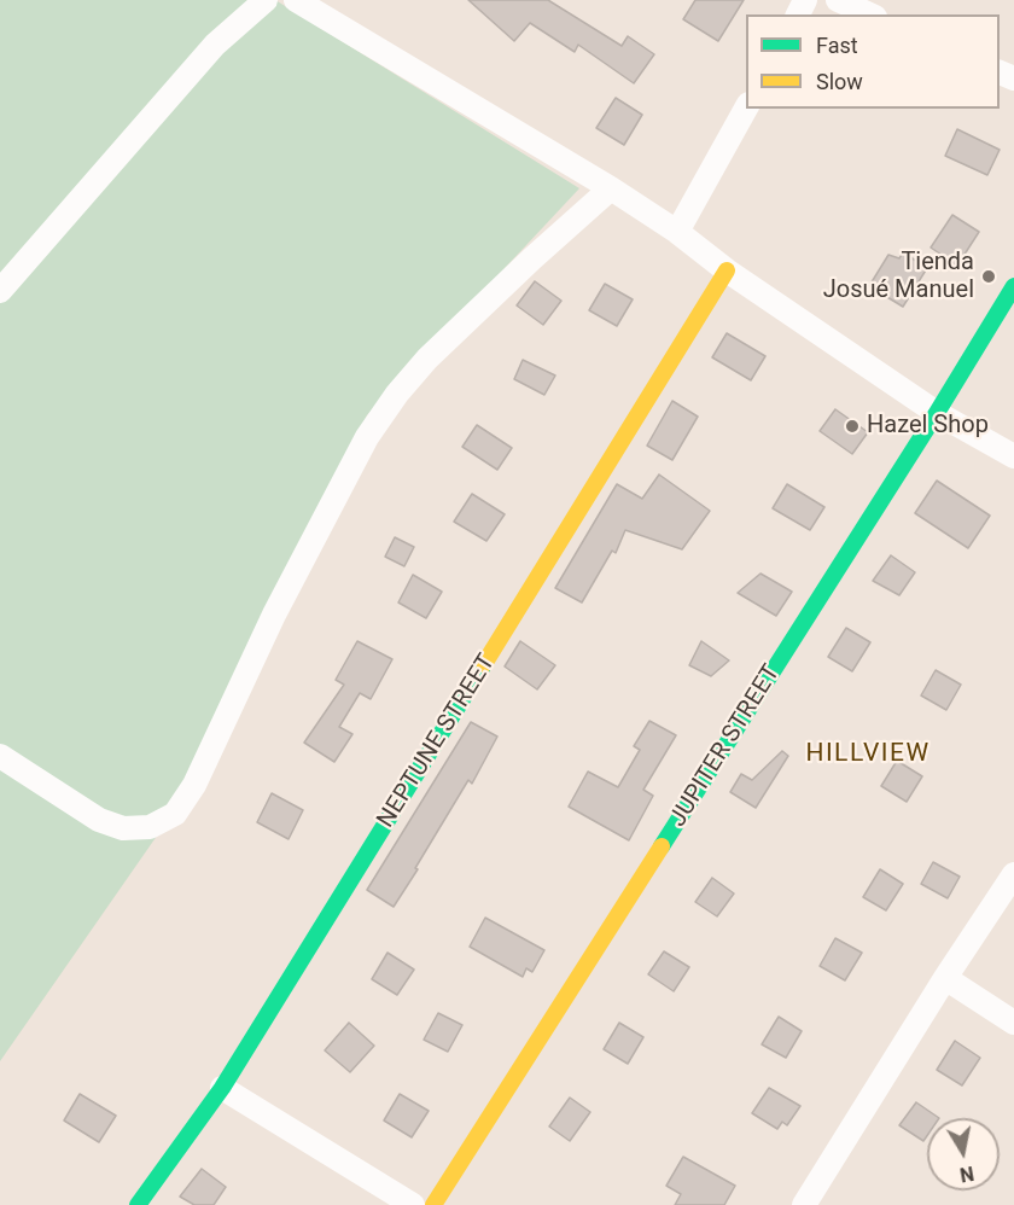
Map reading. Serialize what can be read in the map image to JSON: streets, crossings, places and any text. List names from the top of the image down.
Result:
{
  "streets": {
    "street": ["NEPTUNE STREET", "JUPITER STREET"]
  },
  "districts": ["HILLVIEW"],
  "places": ["Tienda Josué Manuel", "Hazel Shop"],
  "legend": ["Fast", "Slow"],
  "north": "bottom"
}
